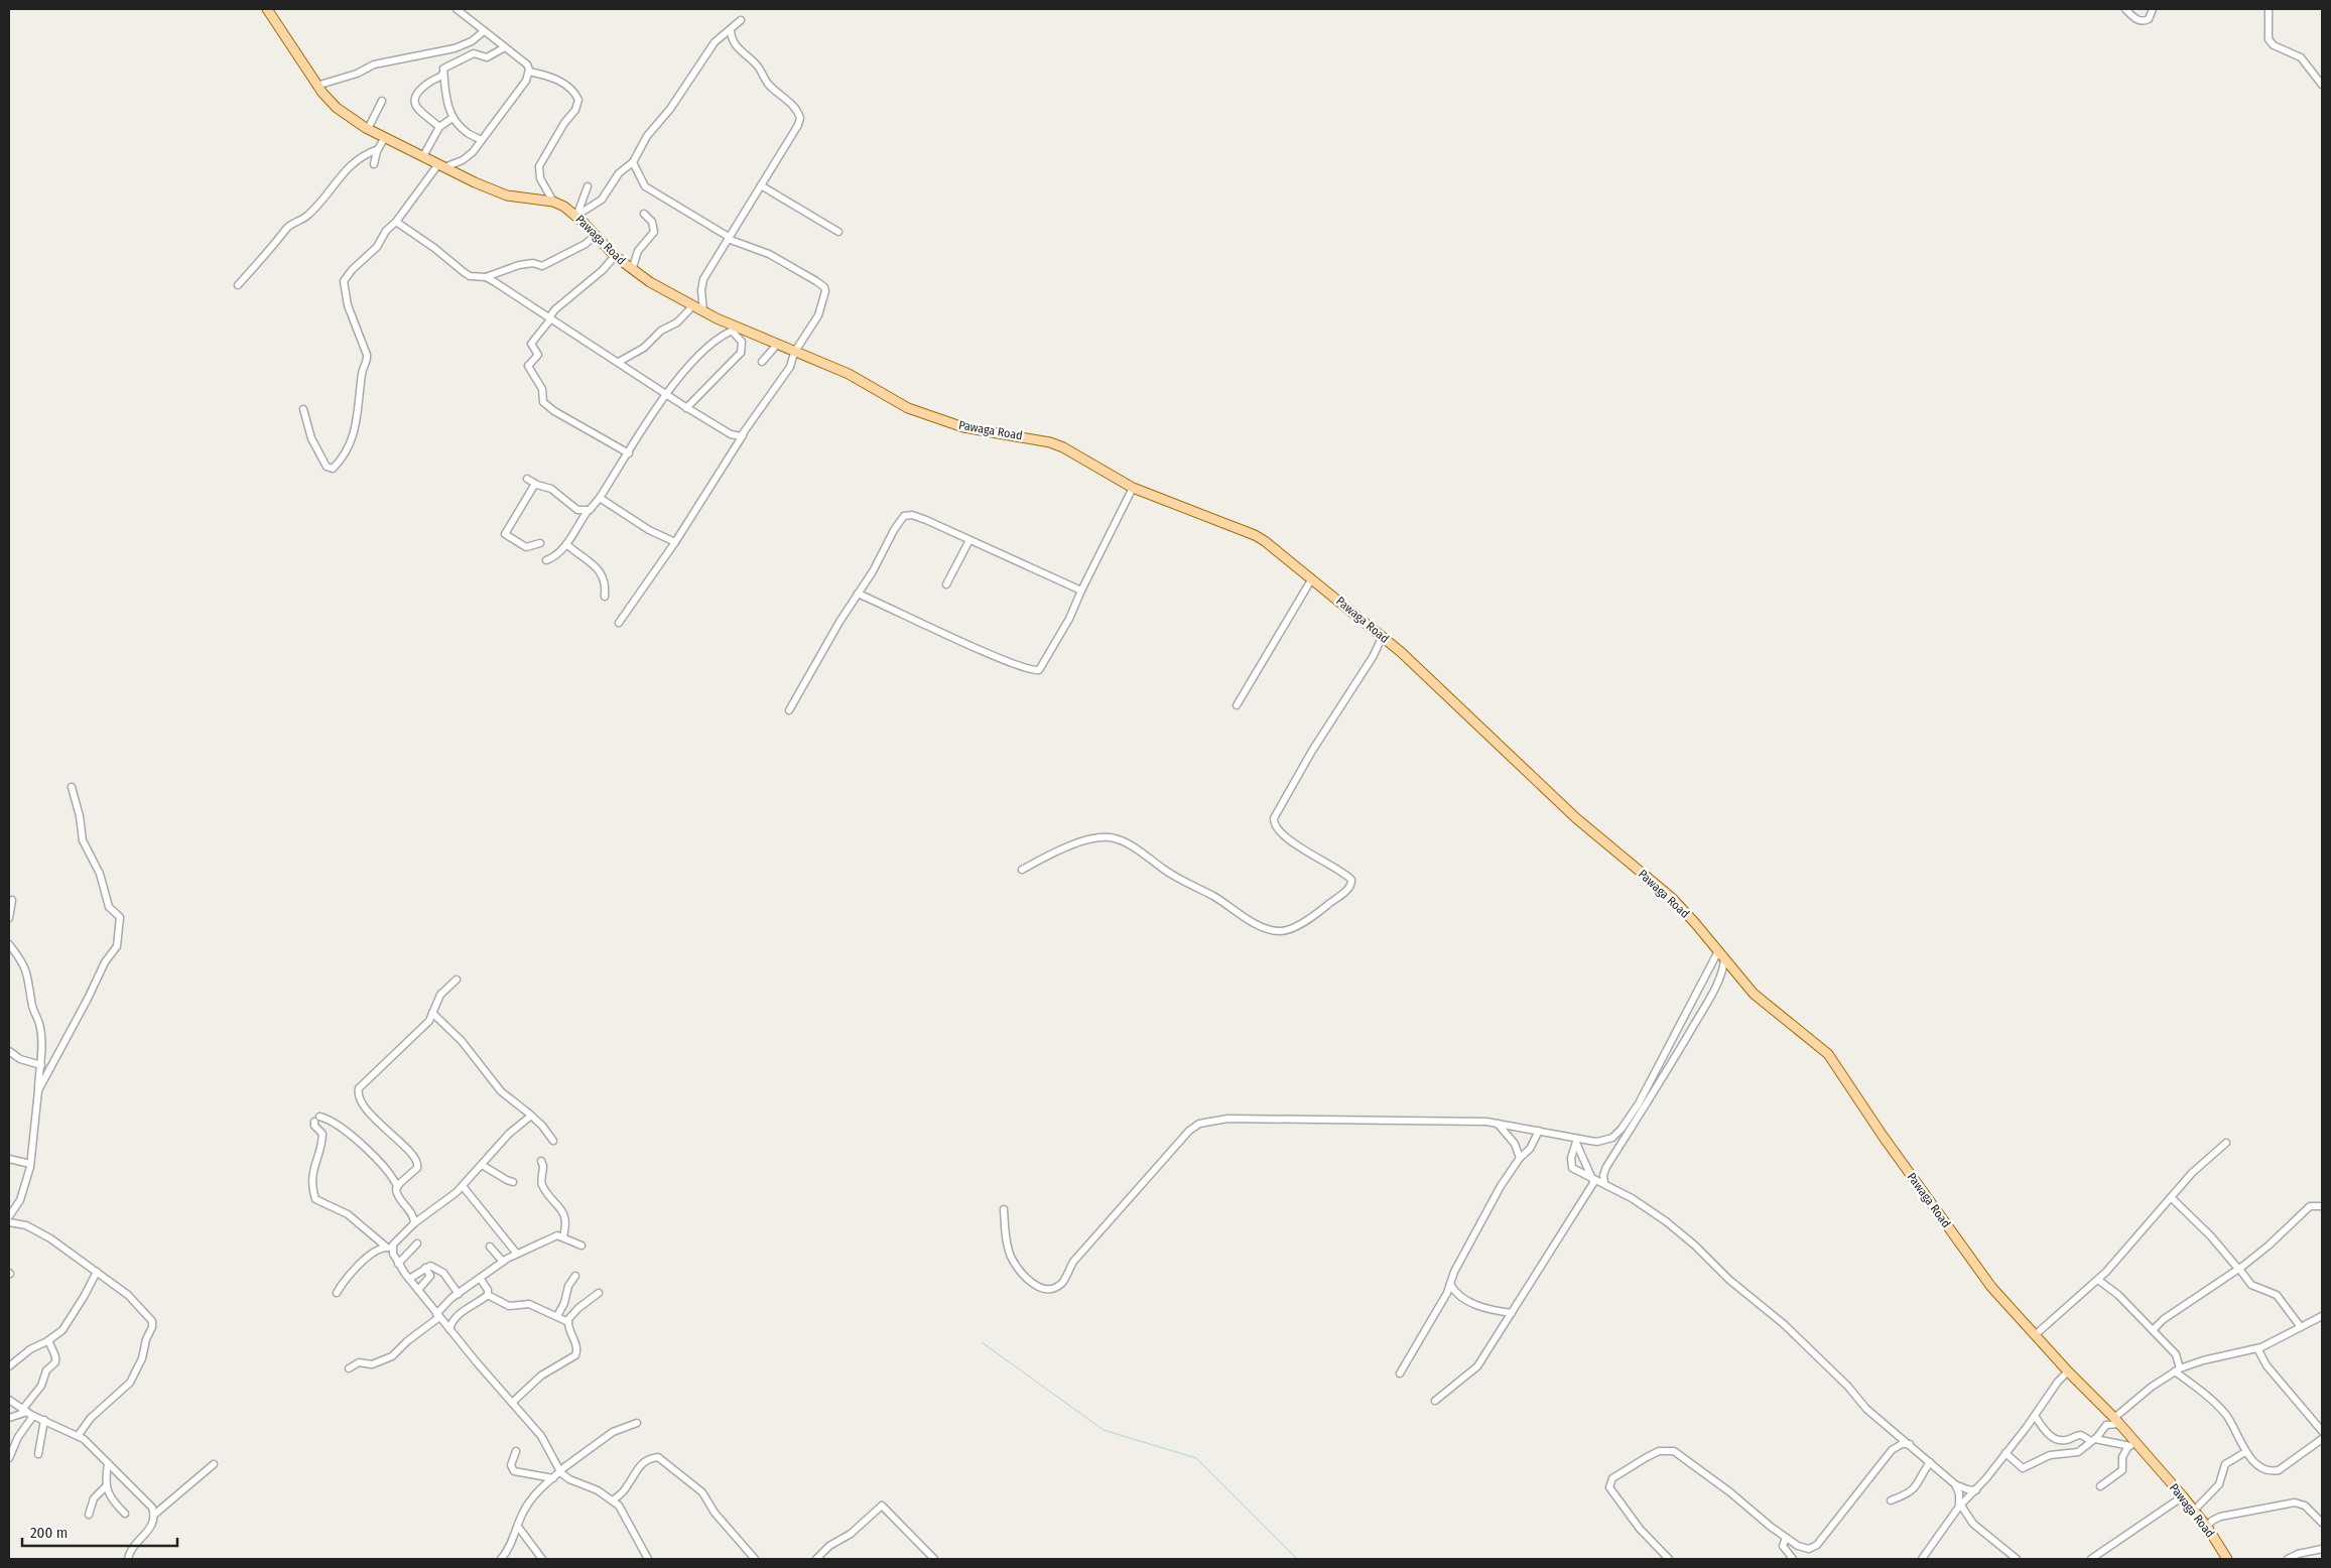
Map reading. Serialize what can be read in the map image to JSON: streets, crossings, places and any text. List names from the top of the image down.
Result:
{
  "streets": {
    "main road": ["Pawaga Road"]
  },
  "scale_bar": "200 m"
}
